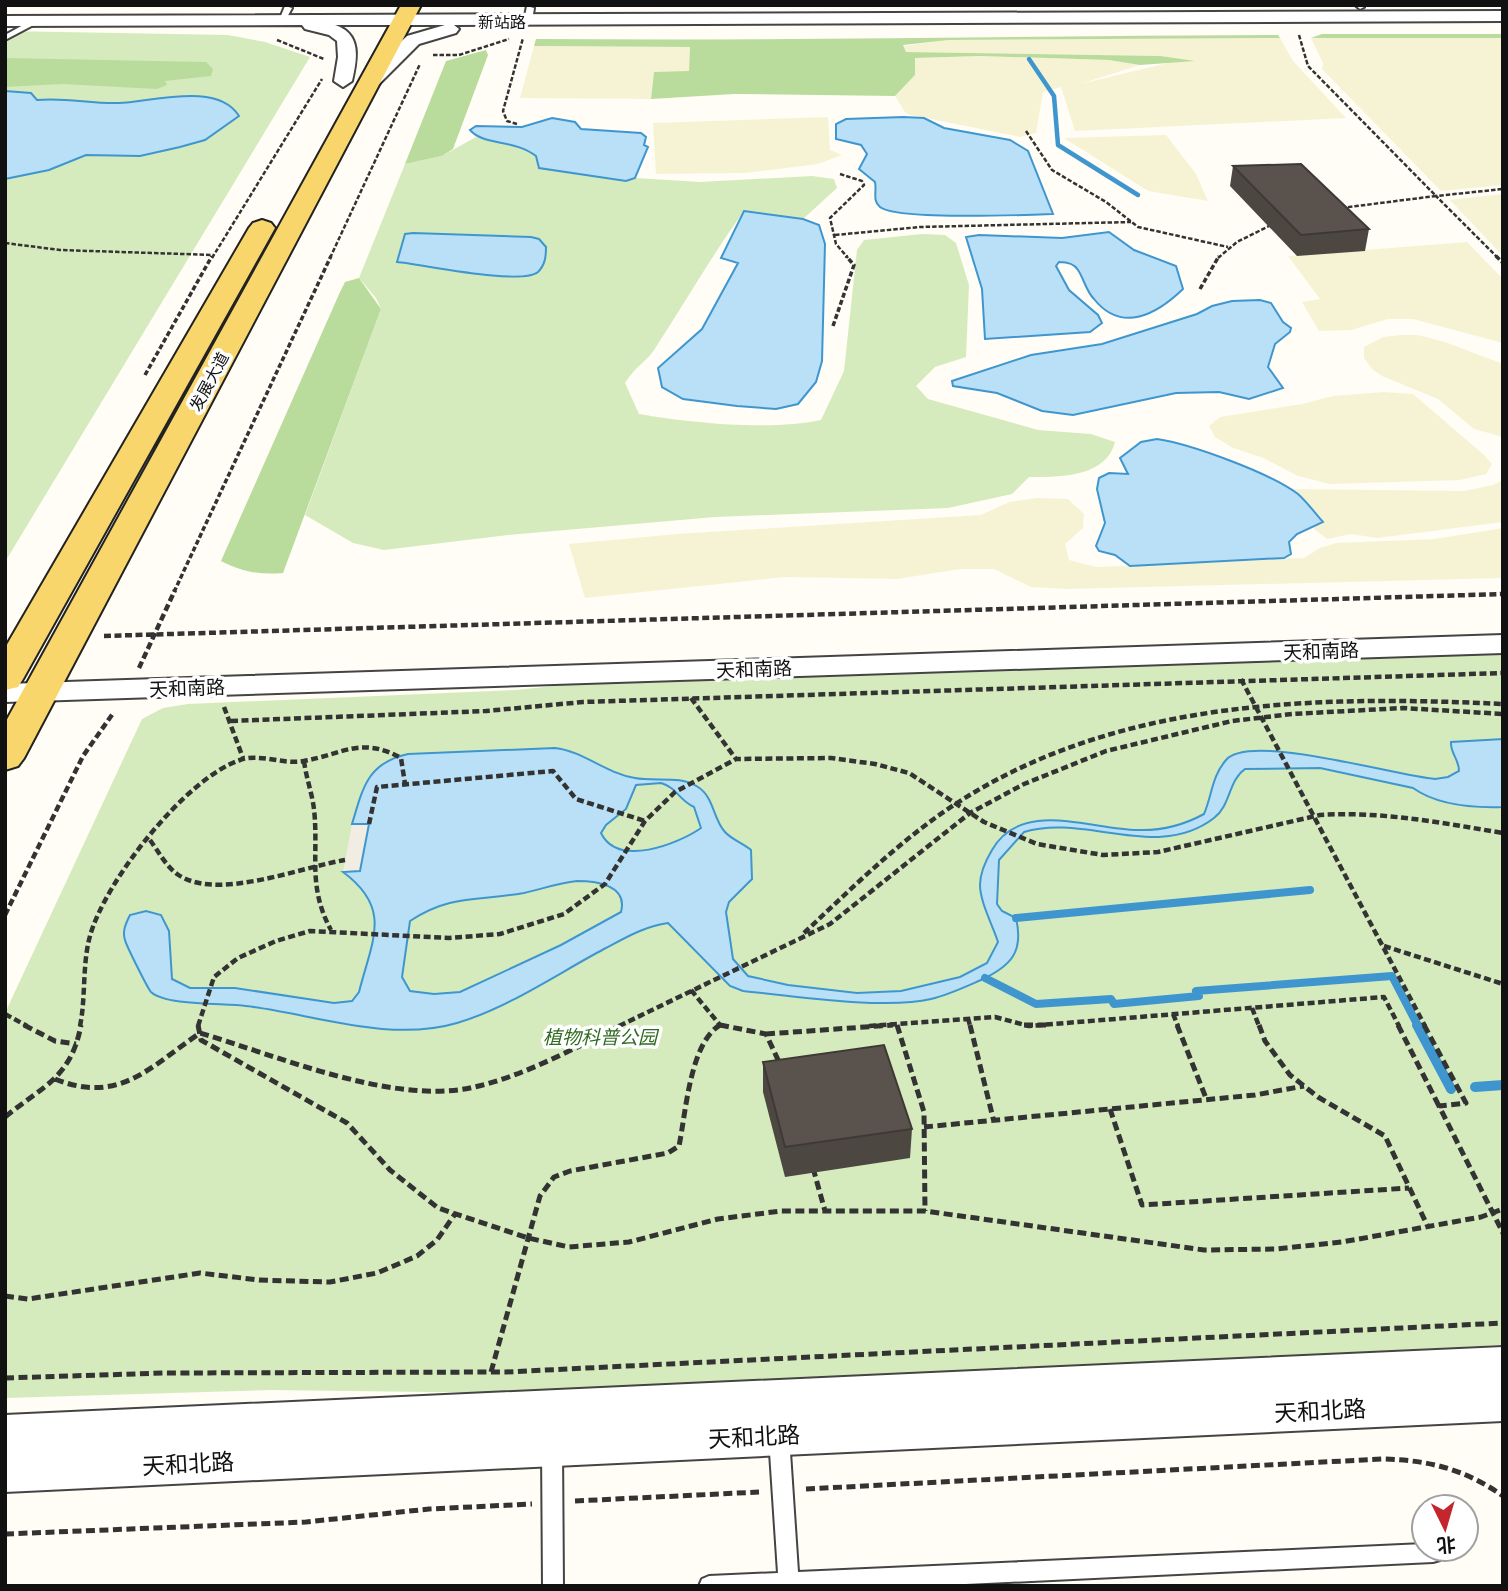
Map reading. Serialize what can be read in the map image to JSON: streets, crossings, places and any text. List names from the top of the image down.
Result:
{
  "streets": {
    "main road": ["发展大道"],
    "street": ["新站路", "天和南路", "天和北路"]
  },
  "crossings": [
    ["新站路", "发展大道"],
    ["发展大道", "天和南路"]
  ],
  "parks": ["植物科普公园"],
  "north": "bottom"
}
